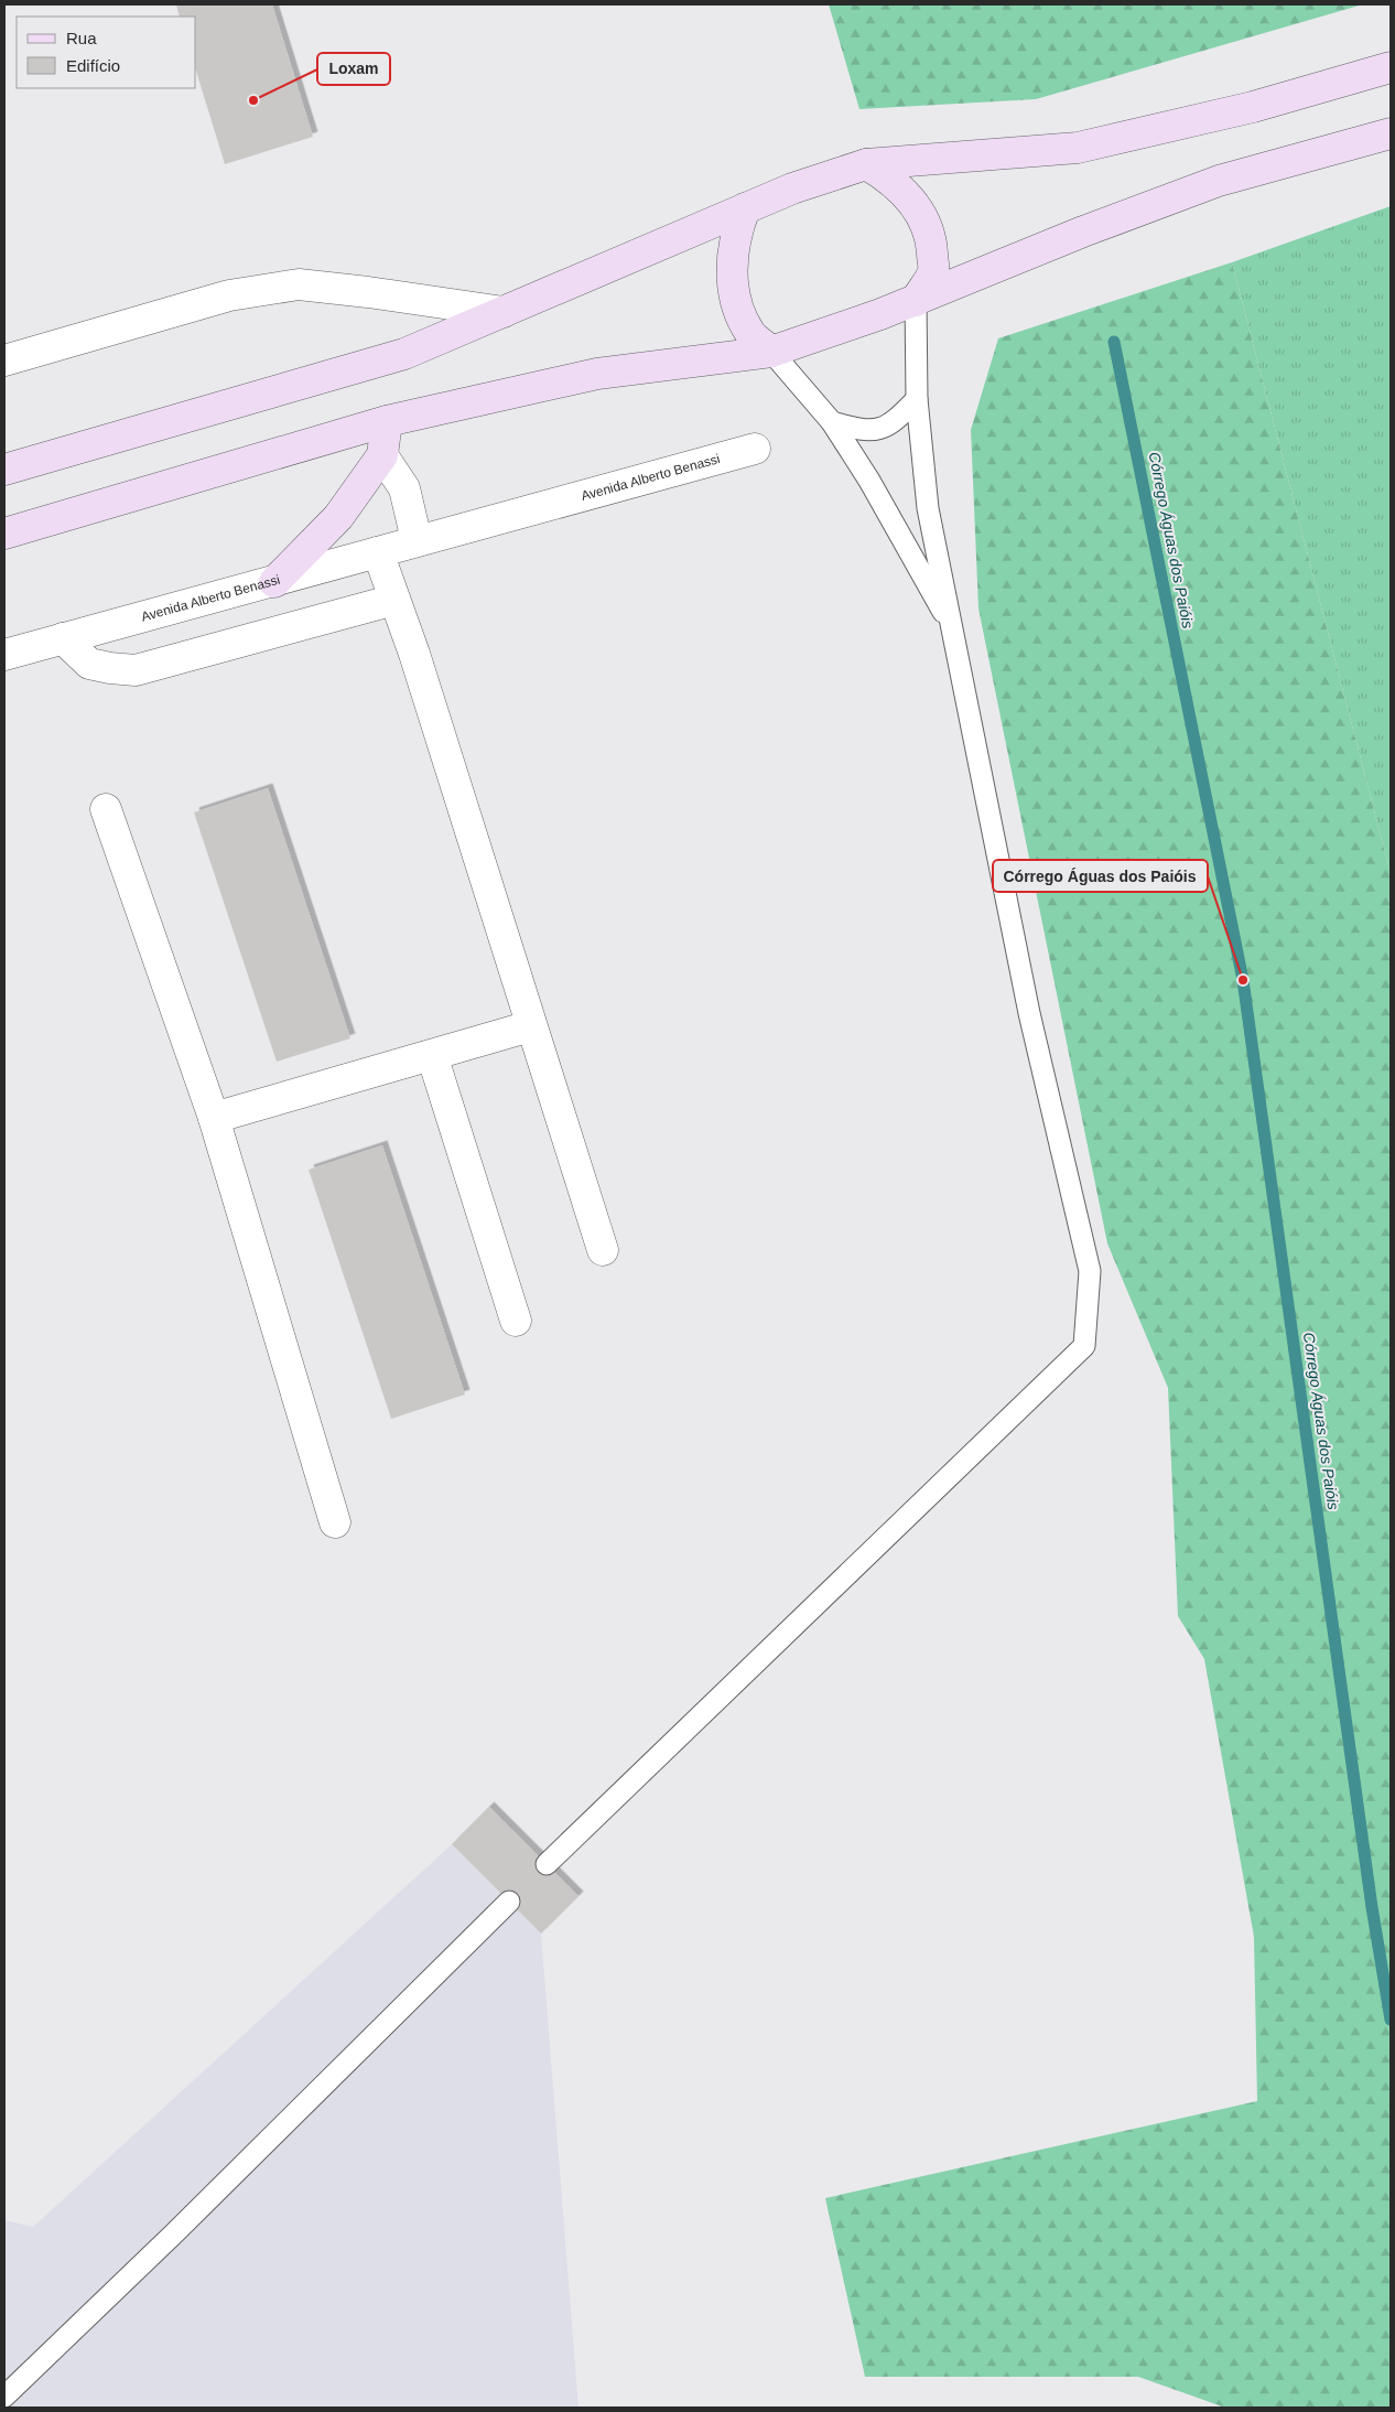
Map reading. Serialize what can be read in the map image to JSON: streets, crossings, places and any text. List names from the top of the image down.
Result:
{
  "streets": {
    "street": ["Avenida Alberto Benassi"]
  },
  "water": ["Córrego Águas dos Paióis"],
  "places": ["Loxam", "Córrego Águas dos Paióis"],
  "legend": ["Rua", "Edifício"]
}
